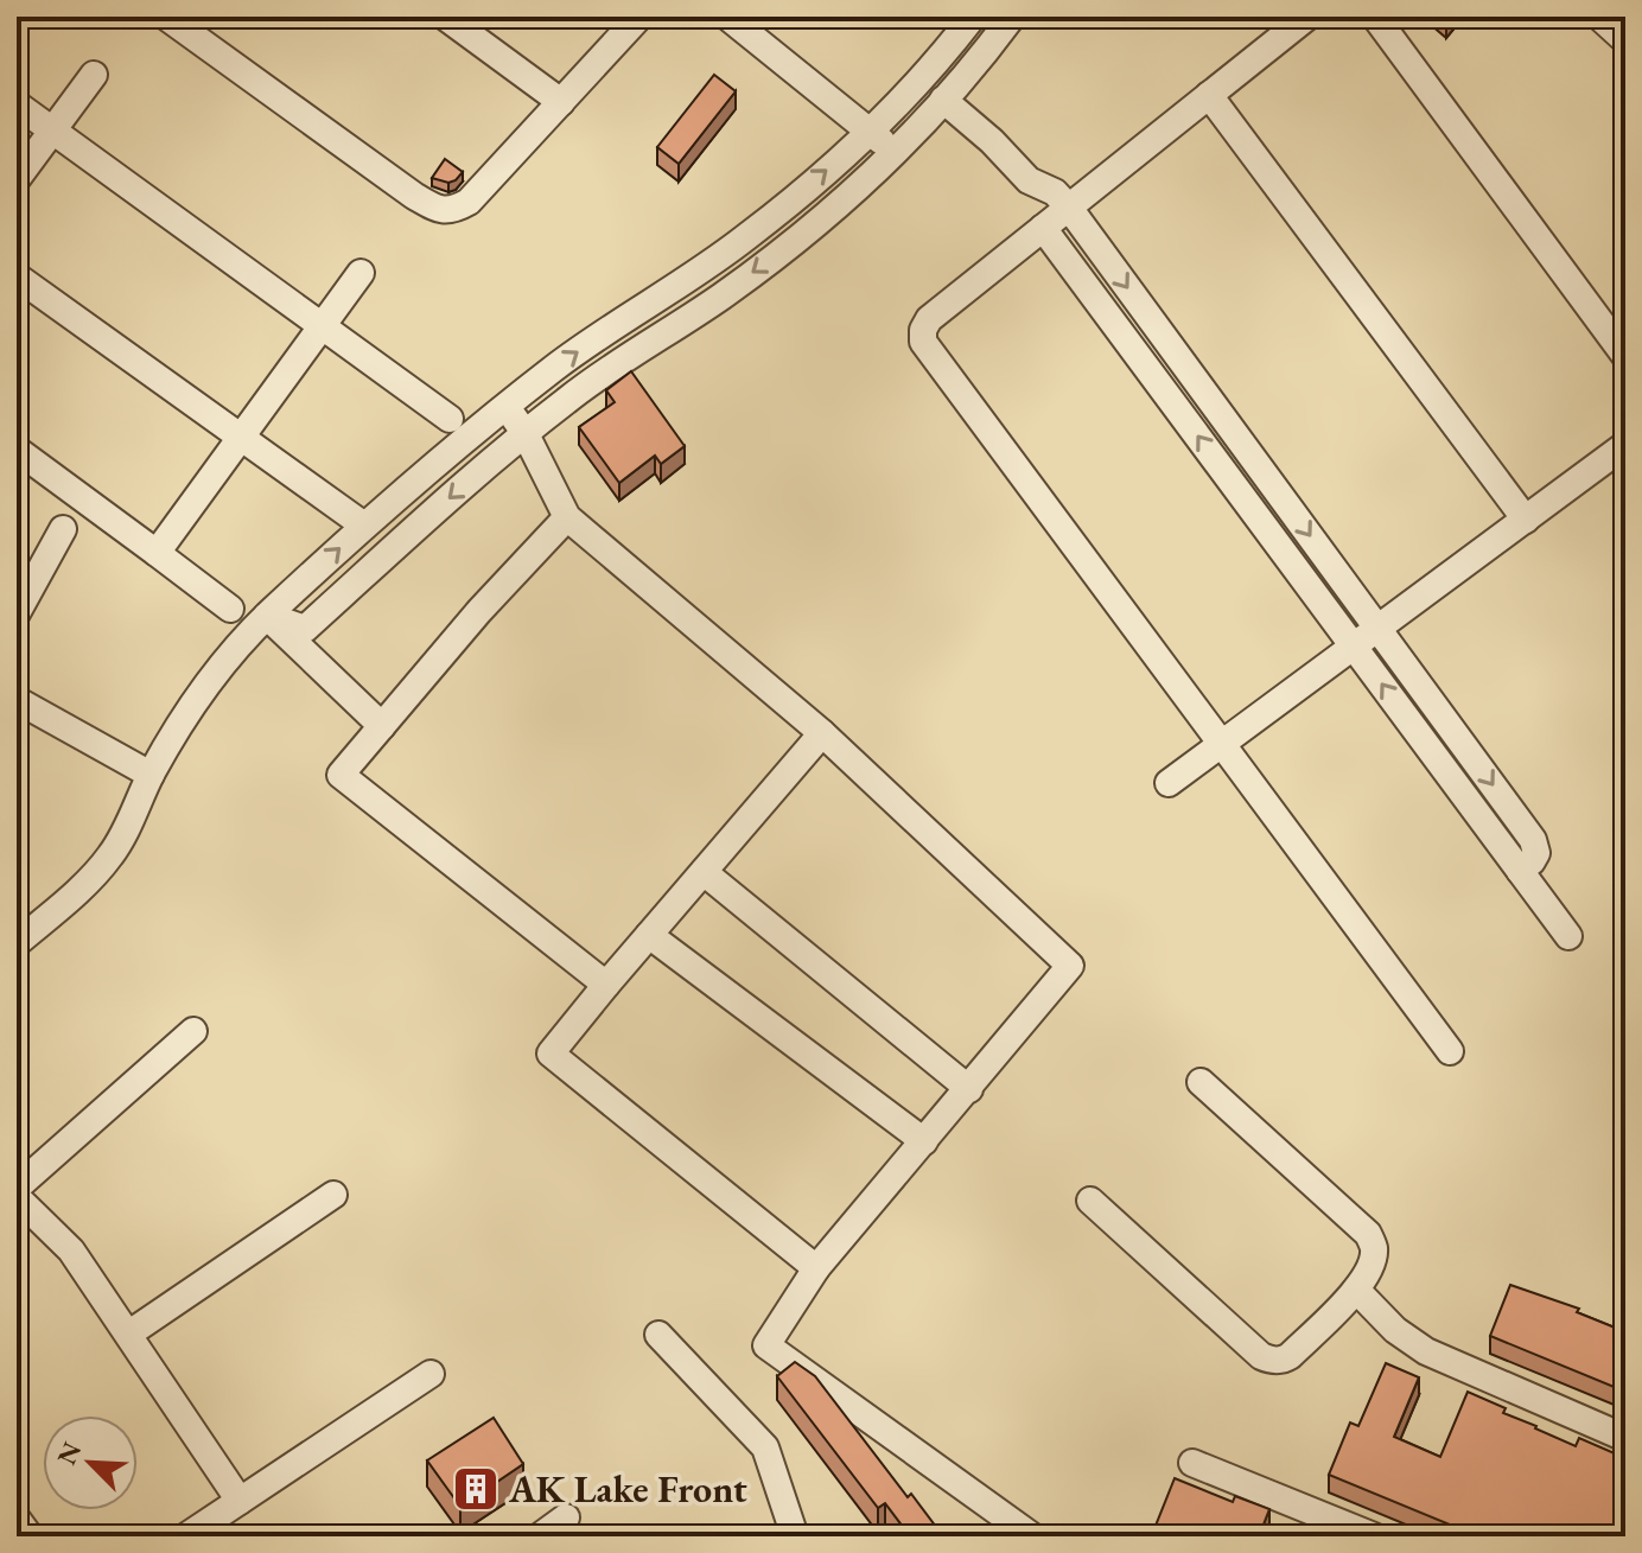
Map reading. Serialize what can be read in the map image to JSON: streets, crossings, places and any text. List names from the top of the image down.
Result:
{
  "places": {
    "building": ["AK Lake Front"]
  },
  "north": "top left"
}
